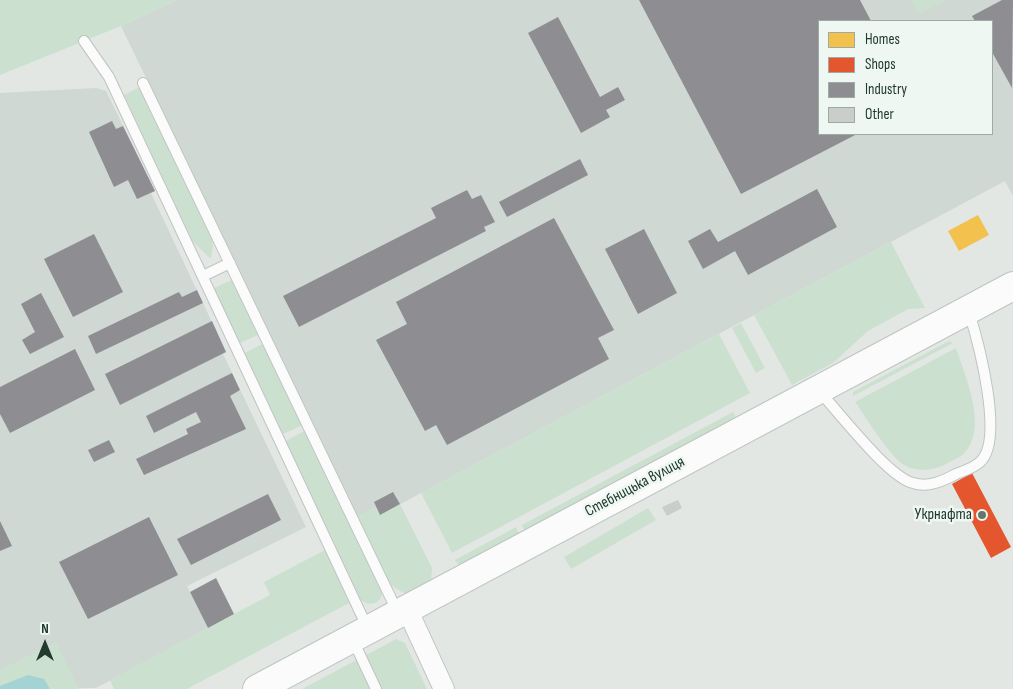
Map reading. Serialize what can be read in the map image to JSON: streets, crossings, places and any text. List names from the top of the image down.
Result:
{
  "streets": {
    "street": ["Стебницька вулиця"]
  },
  "places": ["Укрнафта"],
  "legend": [
    "Homes",
    "Shops",
    "Industry",
    "Other"
  ],
  "north": "top"
}
